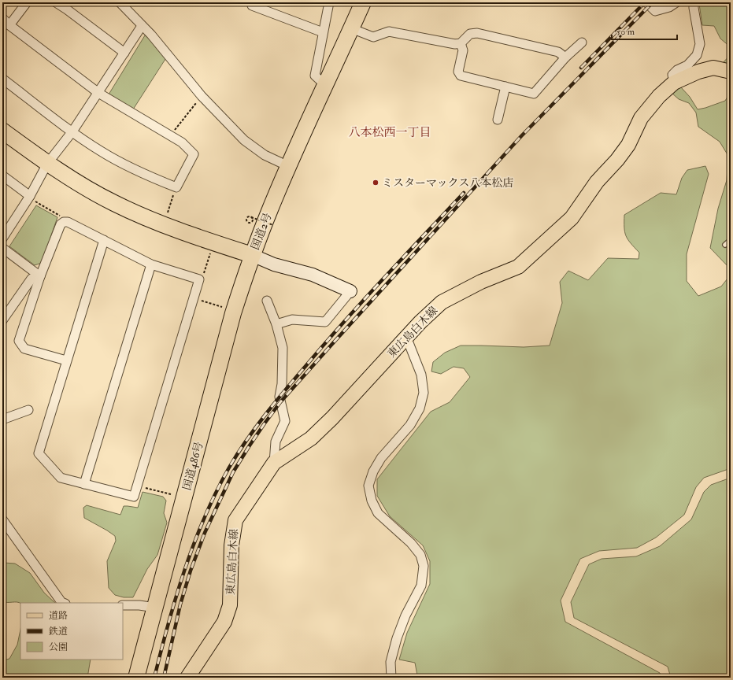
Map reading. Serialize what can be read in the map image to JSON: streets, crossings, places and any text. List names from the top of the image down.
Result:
{
  "streets": {
    "highway": ["国道2号", "国道486号"],
    "main road": ["東広島白木線"]
  },
  "crossings": [
    ["国道2号", "国道486号"]
  ],
  "districts": ["八本松西一丁目"],
  "places": ["ミスターマックス八本松店"],
  "legend": ["道路", "鉄道", "公園"],
  "scale_bar": "50 m"
}
